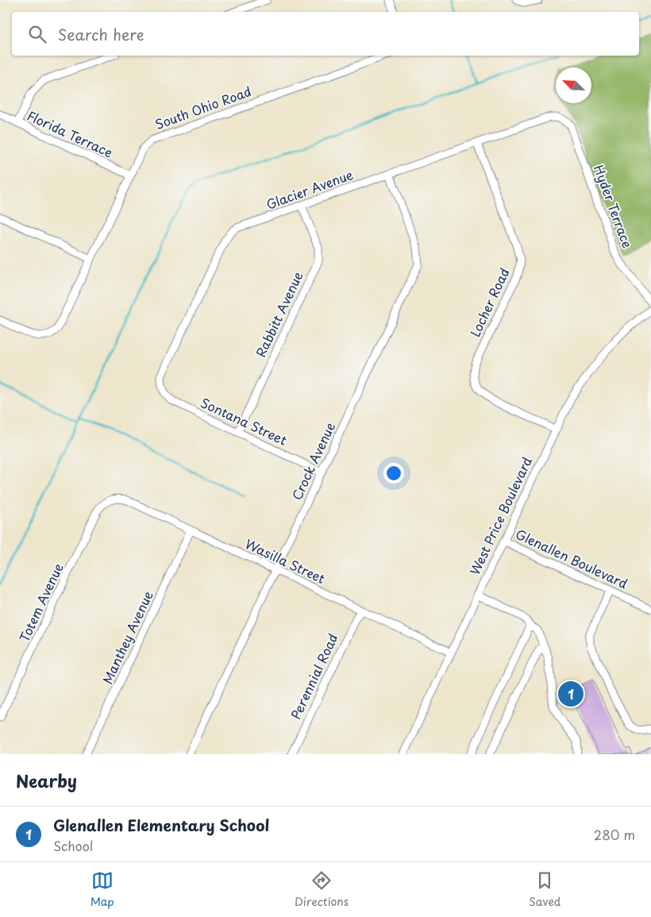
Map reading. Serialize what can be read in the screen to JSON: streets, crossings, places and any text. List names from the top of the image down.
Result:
{
  "streets": {
    "street": [
      "South Ohio Road",
      "Florida Terrace",
      "Glacier Avenue",
      "Hyder Terrace",
      "Locher Road",
      "Rabbitt Avenue",
      "Sontana Street",
      "Crock Avenue",
      "West Price Boulevard",
      "Glenallen Boulevard",
      "Wasilla Street",
      "Totem Avenue",
      "Manthey Avenue",
      "Perennial Road"
    ]
  },
  "crossings": [
    ["South Ohio Road", "Florida Terrace"],
    ["Glacier Avenue", "Hyder Terrace"],
    ["Glacier Avenue", "Locher Road"],
    ["Glacier Avenue", "Rabbitt Avenue"],
    ["Glacier Avenue", "Sontana Street"],
    ["Glacier Avenue", "Crock Avenue"],
    ["Locher Road", "West Price Boulevard"],
    ["Rabbitt Avenue", "Sontana Street"],
    ["Sontana Street", "Crock Avenue"],
    ["Crock Avenue", "Wasilla Street"],
    ["West Price Boulevard", "Glenallen Boulevard"],
    ["West Price Boulevard", "Wasilla Street"],
    ["Wasilla Street", "Totem Avenue"],
    ["Wasilla Street", "Manthey Avenue"],
    ["Wasilla Street", "Perennial Road"]
  ],
  "north": "top left",
  "page": {
    "search": "Search here",
    "pins": "1",
    "heading": "Nearby",
    "list": [
      {
        "mark": "1",
        "name": "Glenallen Elementary School",
        "note": "School",
        "value": "280 m"
      }
    ],
    "nav": ["Map", "Directions", "Saved"]
  }
}
